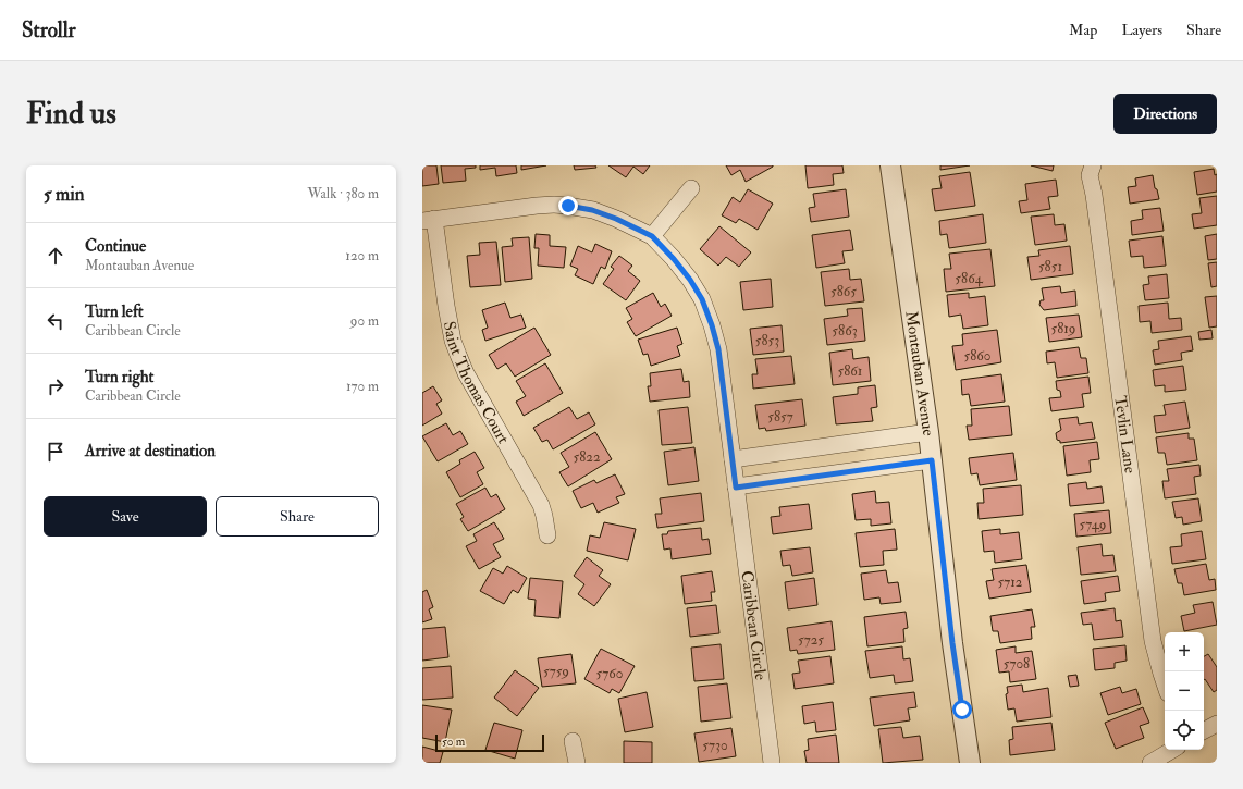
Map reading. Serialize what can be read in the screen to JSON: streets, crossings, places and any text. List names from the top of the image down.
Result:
{
  "streets": {
    "street": [
      "Montauban Avenue",
      "Saint Thomas Court",
      "Tevlin Lane",
      "Caribbean Circle"
    ]
  },
  "crossings": [
    ["Saint Thomas Court", "Caribbean Circle"]
  ],
  "house_numbers": [
    "5851",
    "5864",
    "5865",
    "5819",
    "5863",
    "5853",
    "5860",
    "5861",
    "5857",
    "5822",
    "5749",
    "5712",
    "5725",
    "5708",
    "5759",
    "5760",
    "5730"
  ],
  "scale_bar": "50 m",
  "page": {
    "header": "Strollr",
    "nav": ["Map", "Layers", "Share"],
    "buttons": [
      "Directions",
      ["Save", "Share"]
    ],
    "title": "Find us",
    "heading": ["5 min", "Walk · 380 m"],
    "list": [
      ["Continue", "Montauban Avenue", "120 m"],
      ["Turn left", "Caribbean Circle", "90 m"],
      ["Turn right", "Caribbean Circle", "170 m"],
      "Arrive at destination"
    ],
    "map_buttons": ["+", "−"],
    "scale": "50 m"
  }
}
